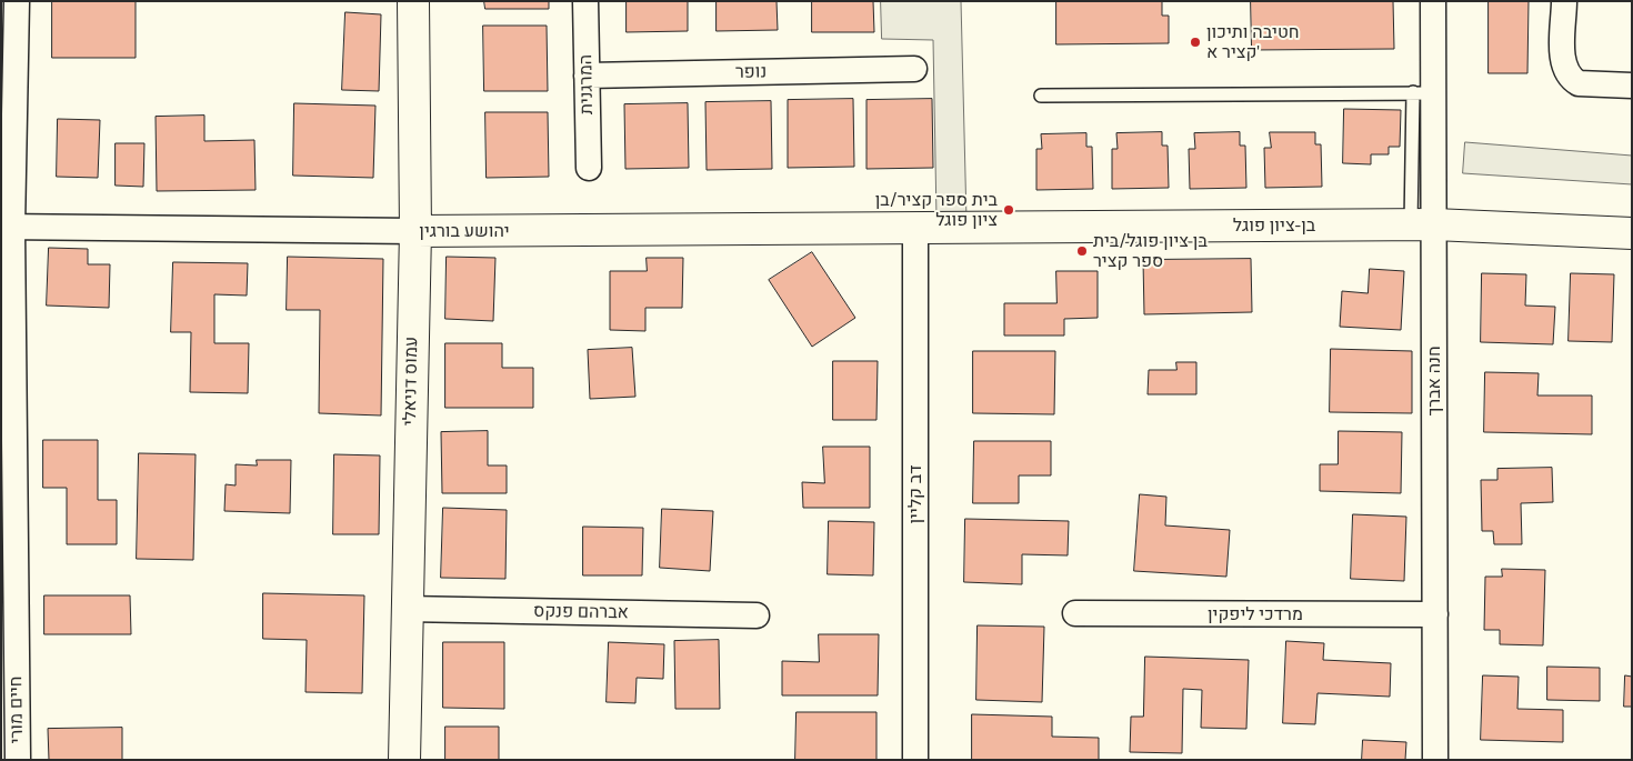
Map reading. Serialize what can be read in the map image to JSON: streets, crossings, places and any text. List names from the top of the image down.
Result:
{
  "streets": {
    "street": [
      "נופר",
      "המרגנית",
      "בן-ציון פוגל",
      "יהושע בורגין",
      "עמוס דניאלי",
      "חנה אברך",
      "דב קליין",
      "אברהם פנקס",
      "מרדכי ליפקין",
      "חיים מורי"
    ]
  },
  "crossings": [
    ["נופר", "המרגנית"],
    ["בן-ציון פוגל", "יהושע בורגין"],
    ["בן-ציון פוגל", "חנה אברך"],
    ["בן-ציון פוגל", "דב קליין"],
    ["יהושע בורגין", "עמוס דניאלי"],
    ["יהושע בורגין", "דב קליין"],
    ["יהושע בורגין", "חיים מורי"],
    ["עמוס דניאלי", "אברהם פנקס"],
    ["חנה אברך", "מרדכי ליפקין"]
  ],
  "places": ["חטיבה ותיכון קציר א'", "בית ספר קציר/בן ציון פוגל", "בן ציון פוגל/בית ספר קציר"]
}
